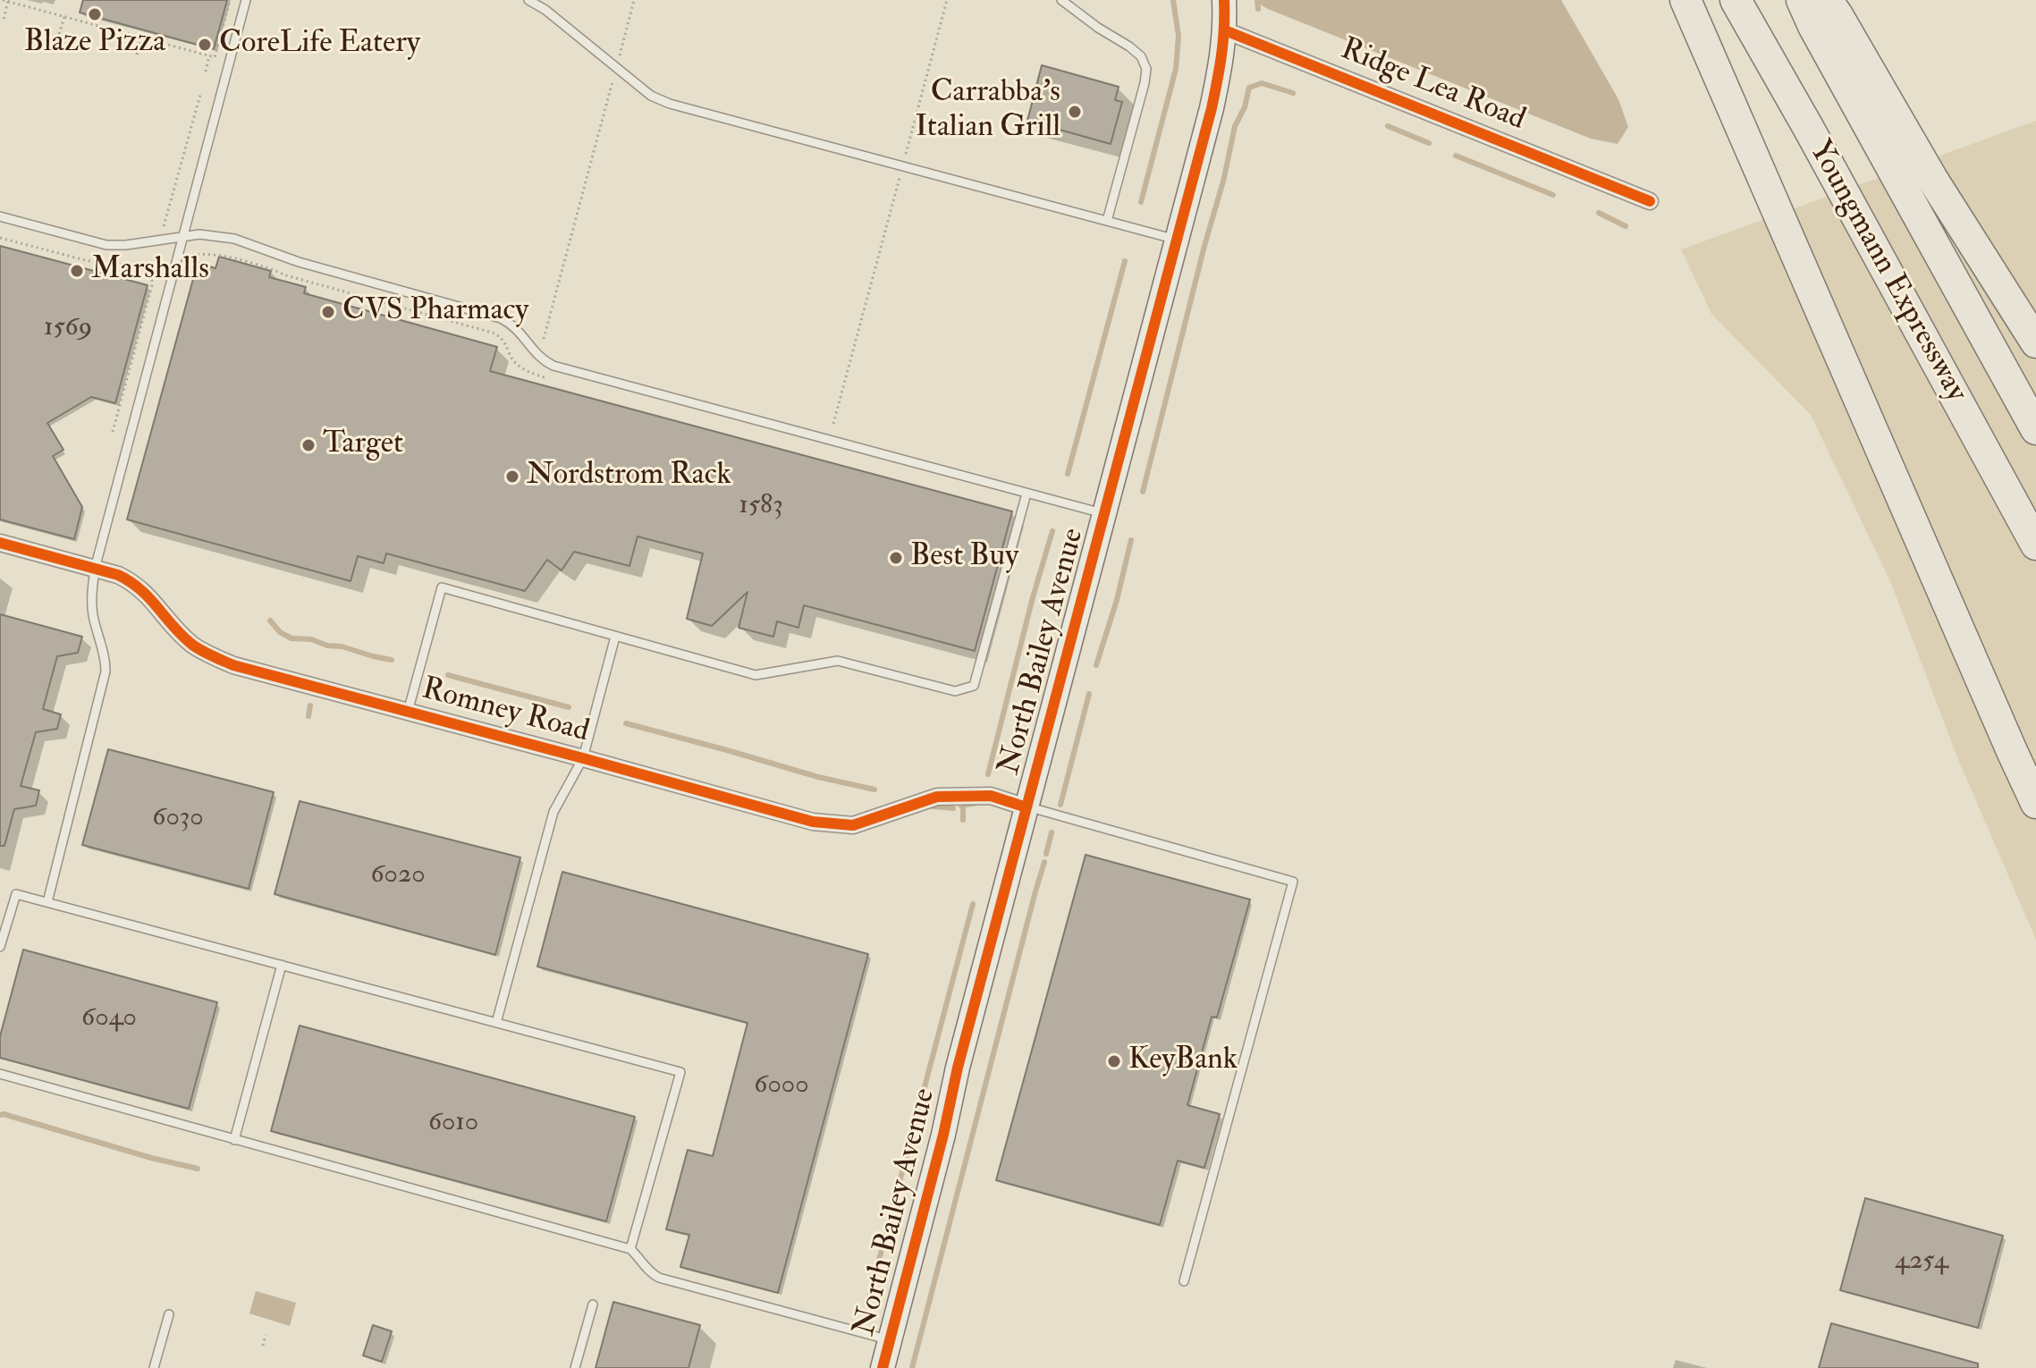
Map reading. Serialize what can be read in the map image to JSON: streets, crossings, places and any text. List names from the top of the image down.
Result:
{
  "streets": {
    "highway": ["Youngmann Expressway"],
    "street": ["Ridge Lea Road", "North Bailey Avenue", "Romney Road"]
  },
  "crossings": [
    ["Ridge Lea Road", "North Bailey Avenue"],
    ["North Bailey Avenue", "Romney Road"]
  ],
  "places": [
    "Blaze Pizza",
    "CoreLife Eatery",
    "Carrabba's Italian Grill",
    "Marshalls",
    "CVS Pharmacy",
    "Target",
    "Nordstrom Rack",
    "Best Buy",
    "KeyBank"
  ],
  "house_numbers": [
    "1569",
    "1583",
    "6030",
    "6020",
    "6040",
    "6000",
    "6010",
    "4254"
  ]
}
